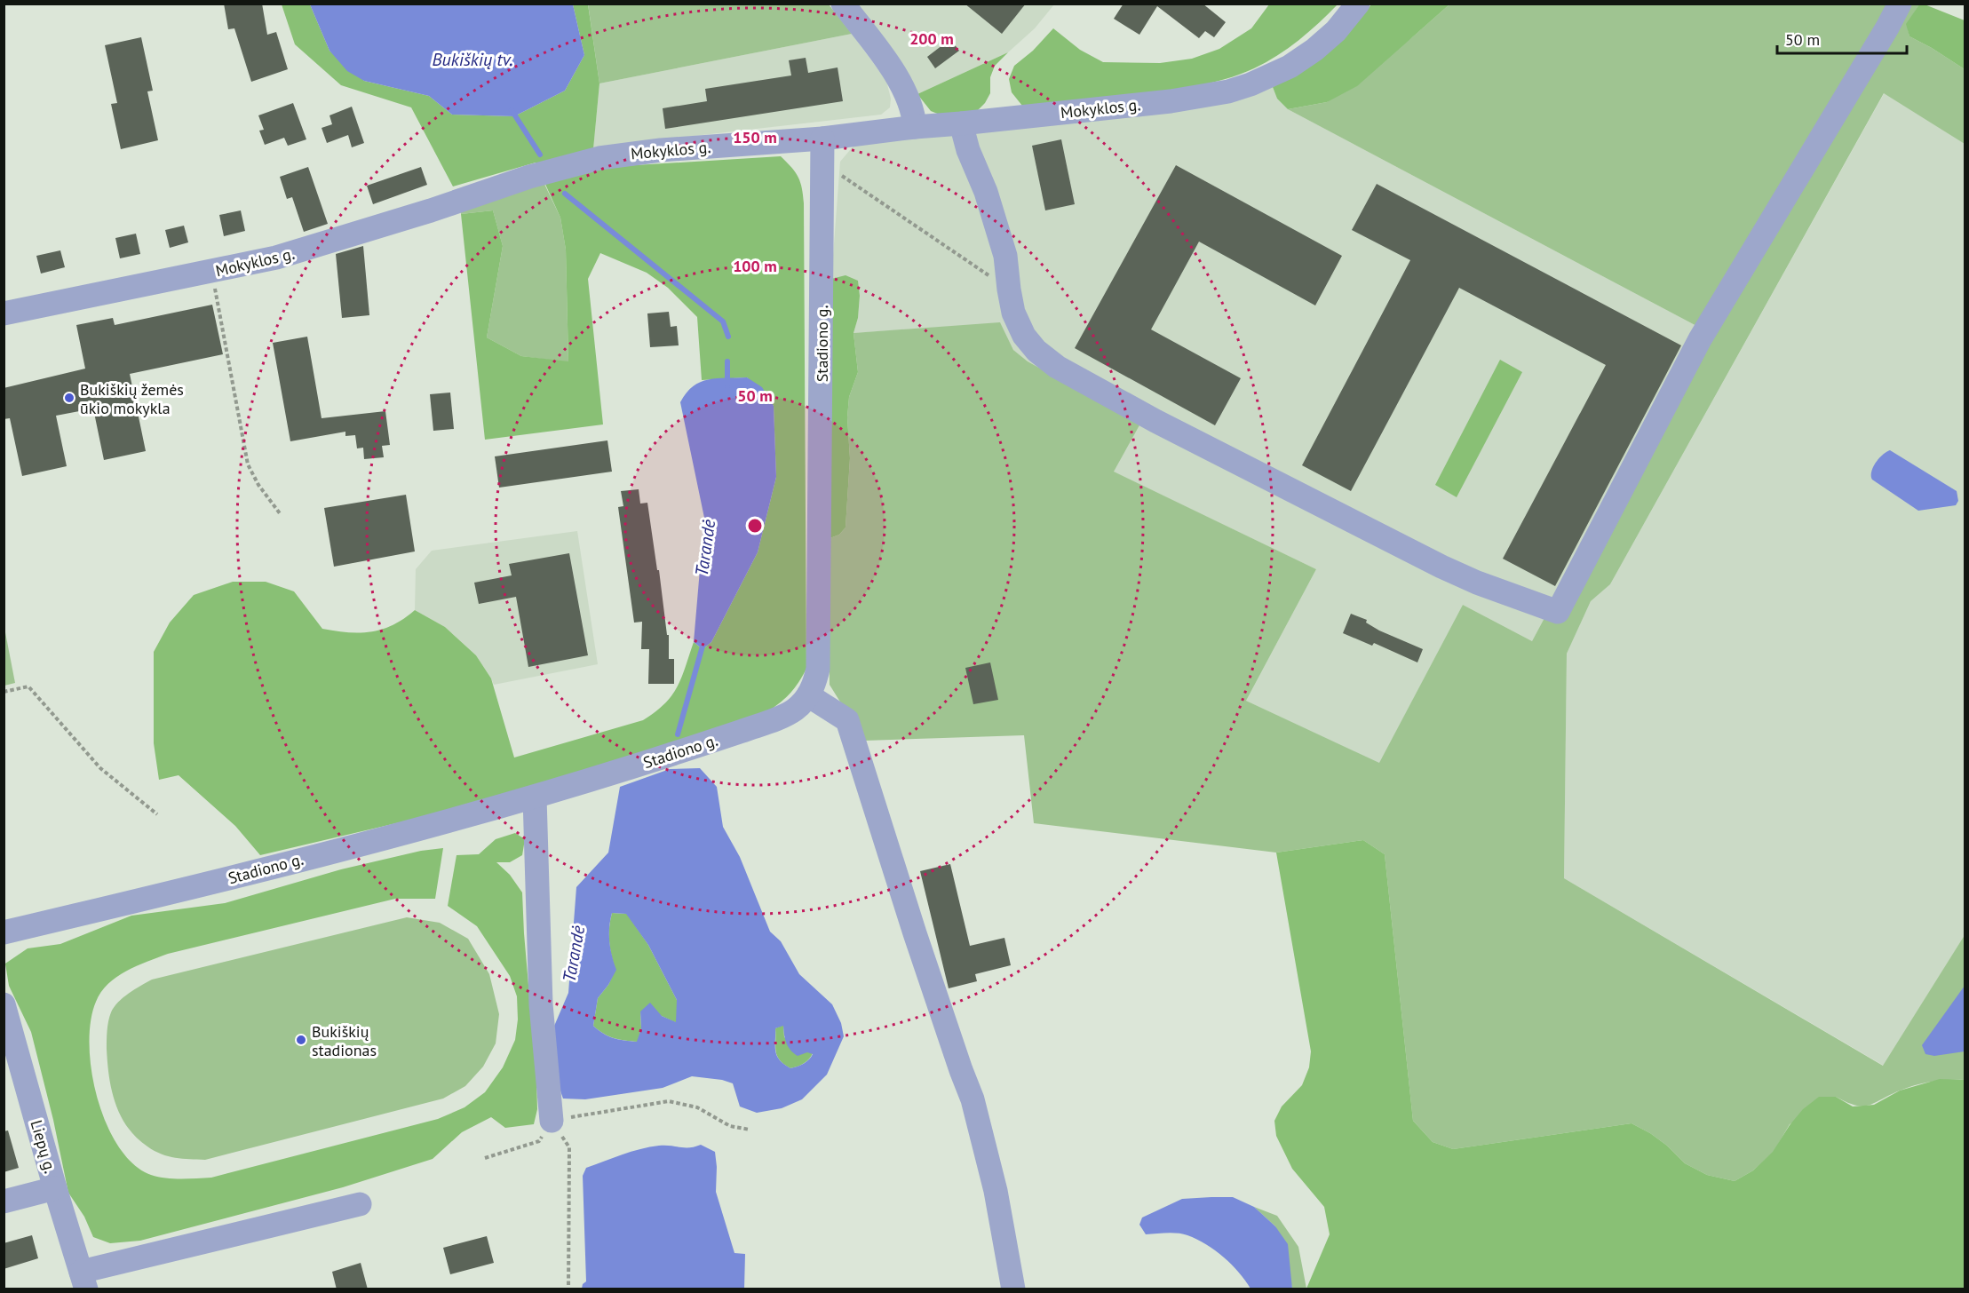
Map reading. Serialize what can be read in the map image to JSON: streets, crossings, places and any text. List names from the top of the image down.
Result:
{
  "streets": {
    "street": ["Mokyklos g.", "Stadiono g.", "Liepų g."]
  },
  "crossings": [
    ["Mokyklos g.", "Stadiono g."]
  ],
  "water": ["Bukiškių tv.", "Tarandė"],
  "places": ["Bukiškių žemės ūkio mokykla", "Bukiškių stadionas"],
  "scale_bar": "50 m",
  "rings": [
    "200 m",
    "150 m",
    "100 m",
    "50 m"
  ]
}
